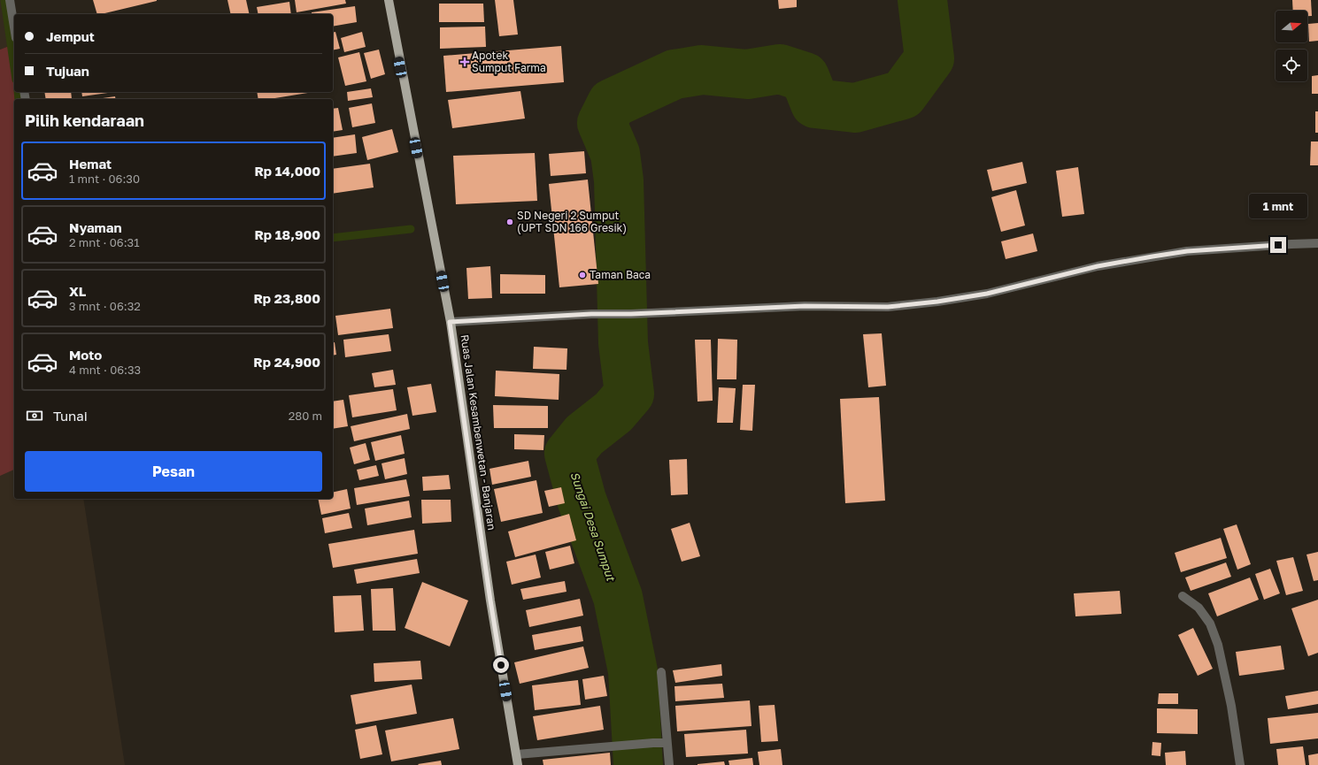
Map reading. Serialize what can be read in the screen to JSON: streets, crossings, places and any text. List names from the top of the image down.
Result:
{
  "streets": {
    "main road": ["Ruas Jalan Kesambenwetan - Banjaran"]
  },
  "water": ["Sungai Desa Sumput"],
  "places": {
    "health": ["Apotek Sumput Farma"],
    "other": ["SD Negeri 2 Sumput (UPT SDN 166 Gresik)", "Taman Baca"]
  },
  "north": "right",
  "page": {
    "banner": ["Jemput", "Tujuan"],
    "heading": "Pilih kendaraan",
    "list": [
      {
        "name": "Hemat",
        "note": "1 mnt · 06:30",
        "value": "Rp 14,000"
      },
      {
        "name": "Nyaman",
        "note": "2 mnt · 06:31",
        "value": "Rp 18,900"
      },
      {
        "name": "XL",
        "note": "3 mnt · 06:32",
        "value": "Rp 23,800"
      },
      {
        "name": "Moto",
        "note": "4 mnt · 06:33",
        "value": "Rp 24,900"
      }
    ],
    "bubble": "1 mnt",
    "pay": ["Tunai", "280 m"],
    "buttons": "Pesan"
  }
}
